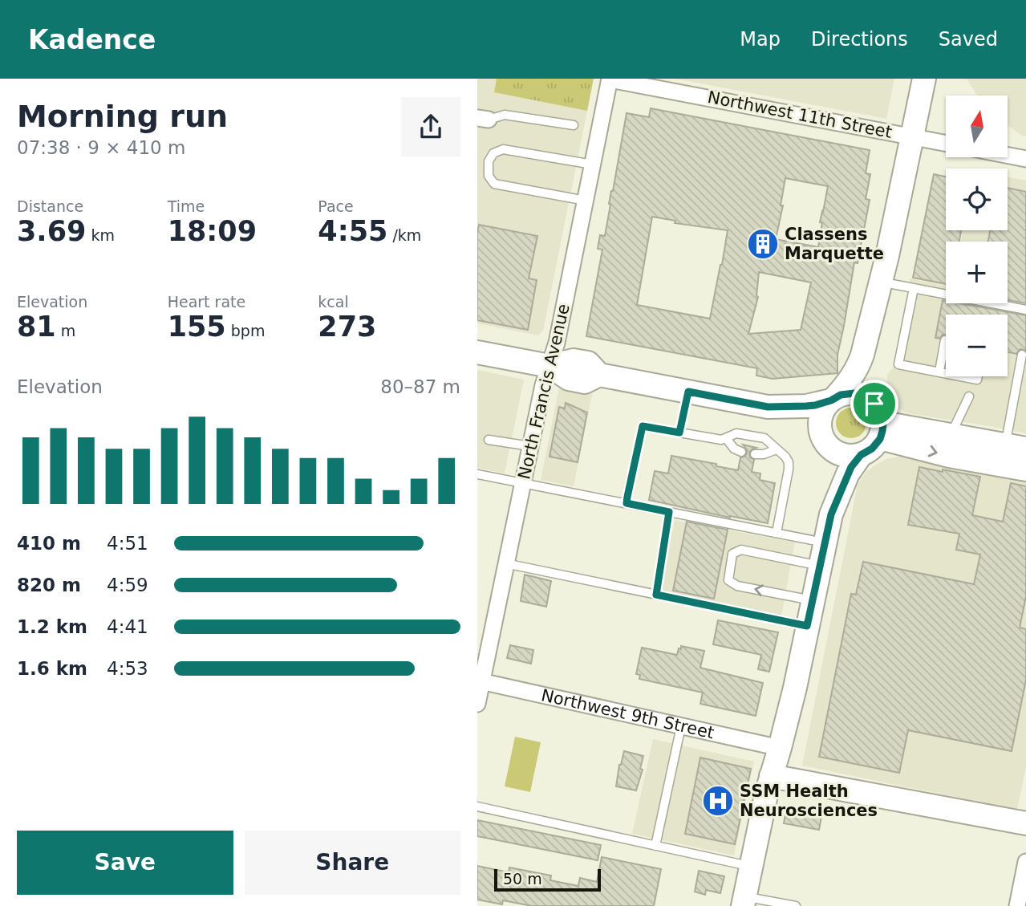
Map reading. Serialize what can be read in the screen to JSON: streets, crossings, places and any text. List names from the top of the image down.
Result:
{
  "streets": {
    "street": ["Northwest 11th Street", "North Francis Avenue", "Northwest 9th Street"]
  },
  "crossings": [
    ["Northwest 11th Street", "North Francis Avenue"],
    ["North Francis Avenue", "Northwest 9th Street"]
  ],
  "places": {
    "building": ["Classens Marquette"],
    "hospital": ["SSM Health Neurosciences"]
  },
  "scale_bar": "50 m",
  "north": "top",
  "page": {
    "header": "Kadence",
    "nav": ["Map", "Directions", "Saved"],
    "heading": ["Morning run", "07:38 · 9 × 410 m"],
    "map_buttons": ["+", "−"],
    "stats": [
      ["Distance", "3.69 km"],
      ["Time", "18:09"],
      ["Pace", "4:55 /km"],
      ["Elevation", "81 m"],
      ["Heart rate", "155 bpm"],
      ["kcal", "273"]
    ],
    "chart": ["Elevation", "80–87 m"],
    "list": [
      {
        "name": "410 m",
        "note": "4:51"
      },
      {
        "name": "820 m",
        "note": "4:59"
      },
      {
        "name": "1.2 km",
        "note": "4:41"
      },
      {
        "name": "1.6 km",
        "note": "4:53"
      }
    ],
    "buttons": ["Save", "Share"],
    "scale": "50 m"
  }
}
